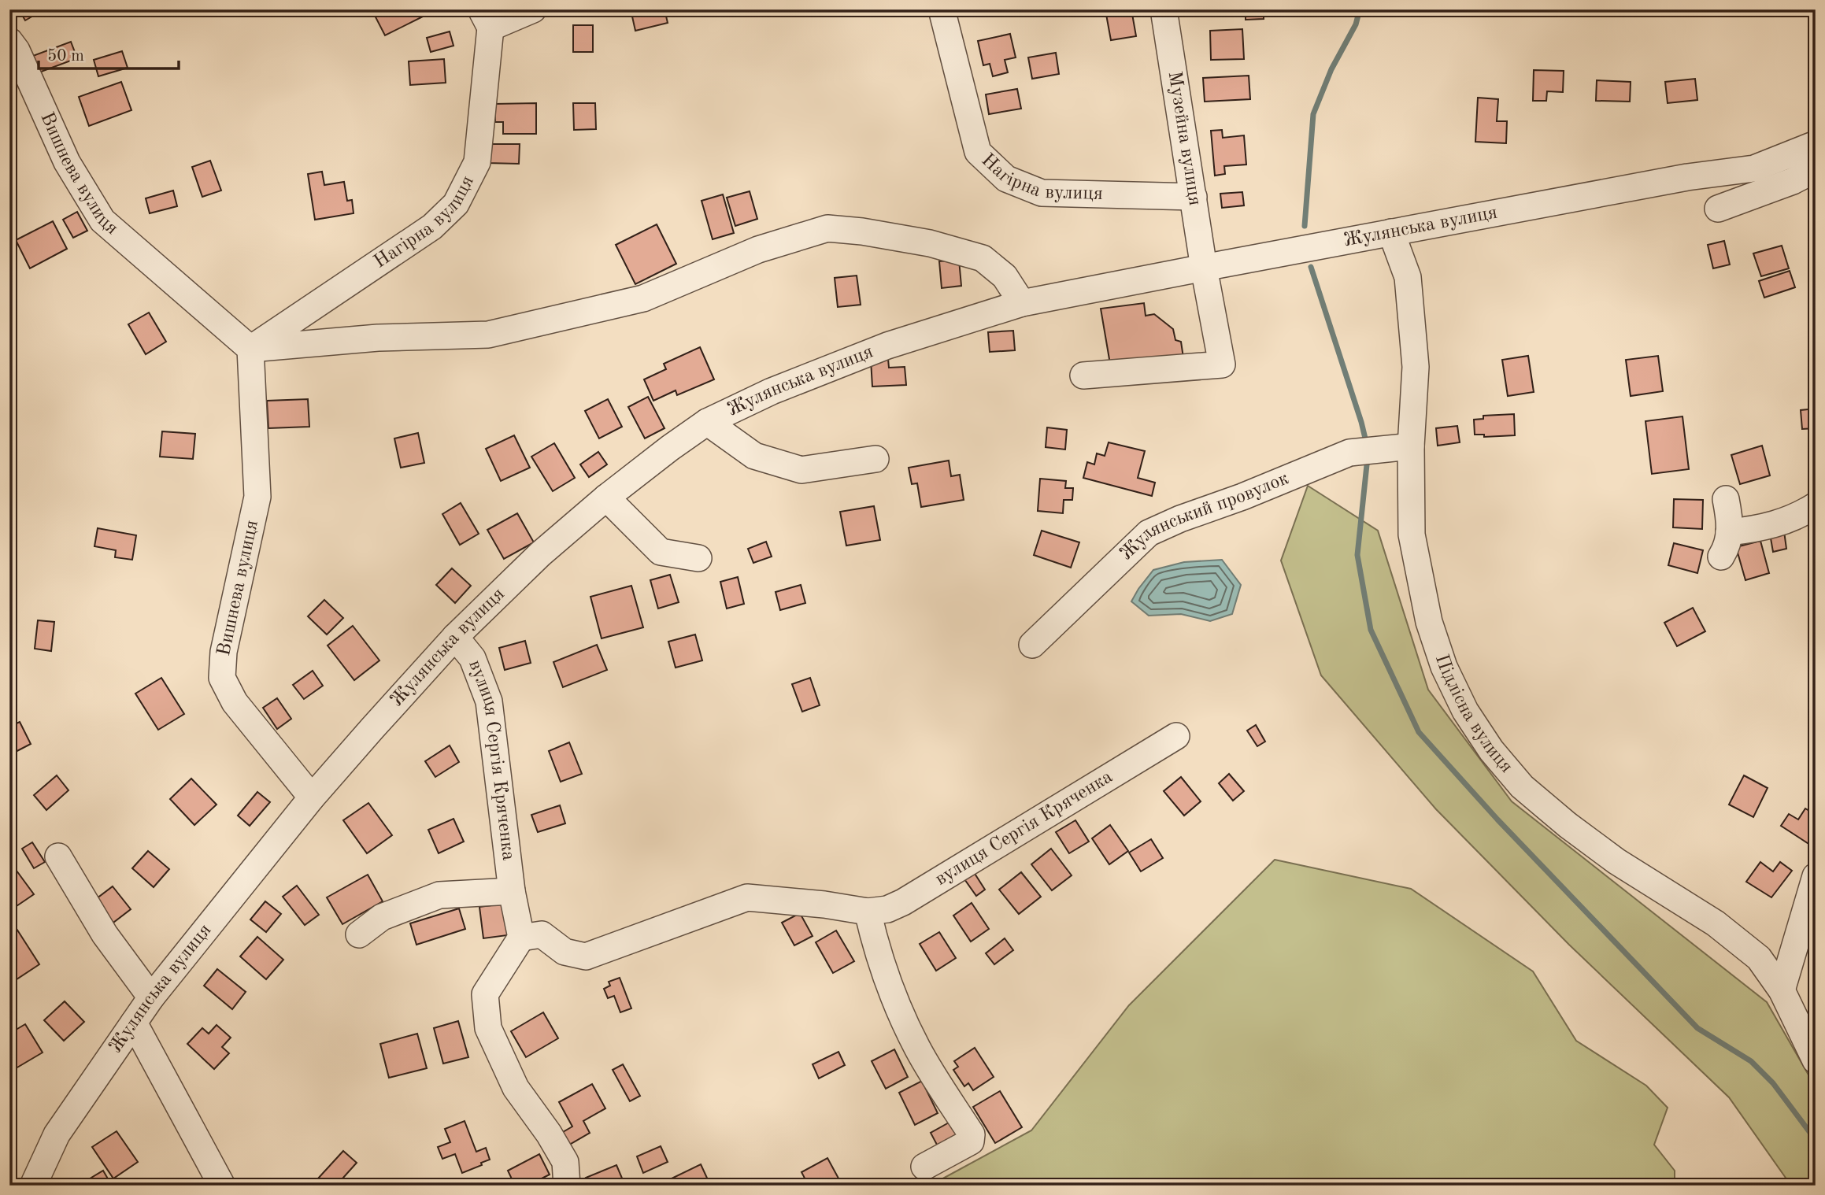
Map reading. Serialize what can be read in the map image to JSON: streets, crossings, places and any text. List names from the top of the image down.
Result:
{
  "streets": {
    "street": [
      "Музейна вулиця",
      "Вишнева вулиця",
      "Нагірна вулиця",
      "Жулянська вулиця",
      "Жулянський провулок",
      "Підлісна вулиця",
      "вулиця Сергія Кряченка"
    ]
  },
  "crossings": [
    ["Музейна вулиця", "Нагірна вулиця"],
    ["Музейна вулиця", "Жулянська вулиця"],
    ["Вишнева вулиця", "Нагірна вулиця"],
    ["Вишнева вулиця", "Жулянська вулиця"],
    ["Жулянська вулиця", "Підлісна вулиця"],
    ["Жулянська вулиця", "вулиця Сергія Кряченка"],
    ["Жулянський провулок", "Підлісна вулиця"]
  ],
  "scale_bar": "50 m"
}
